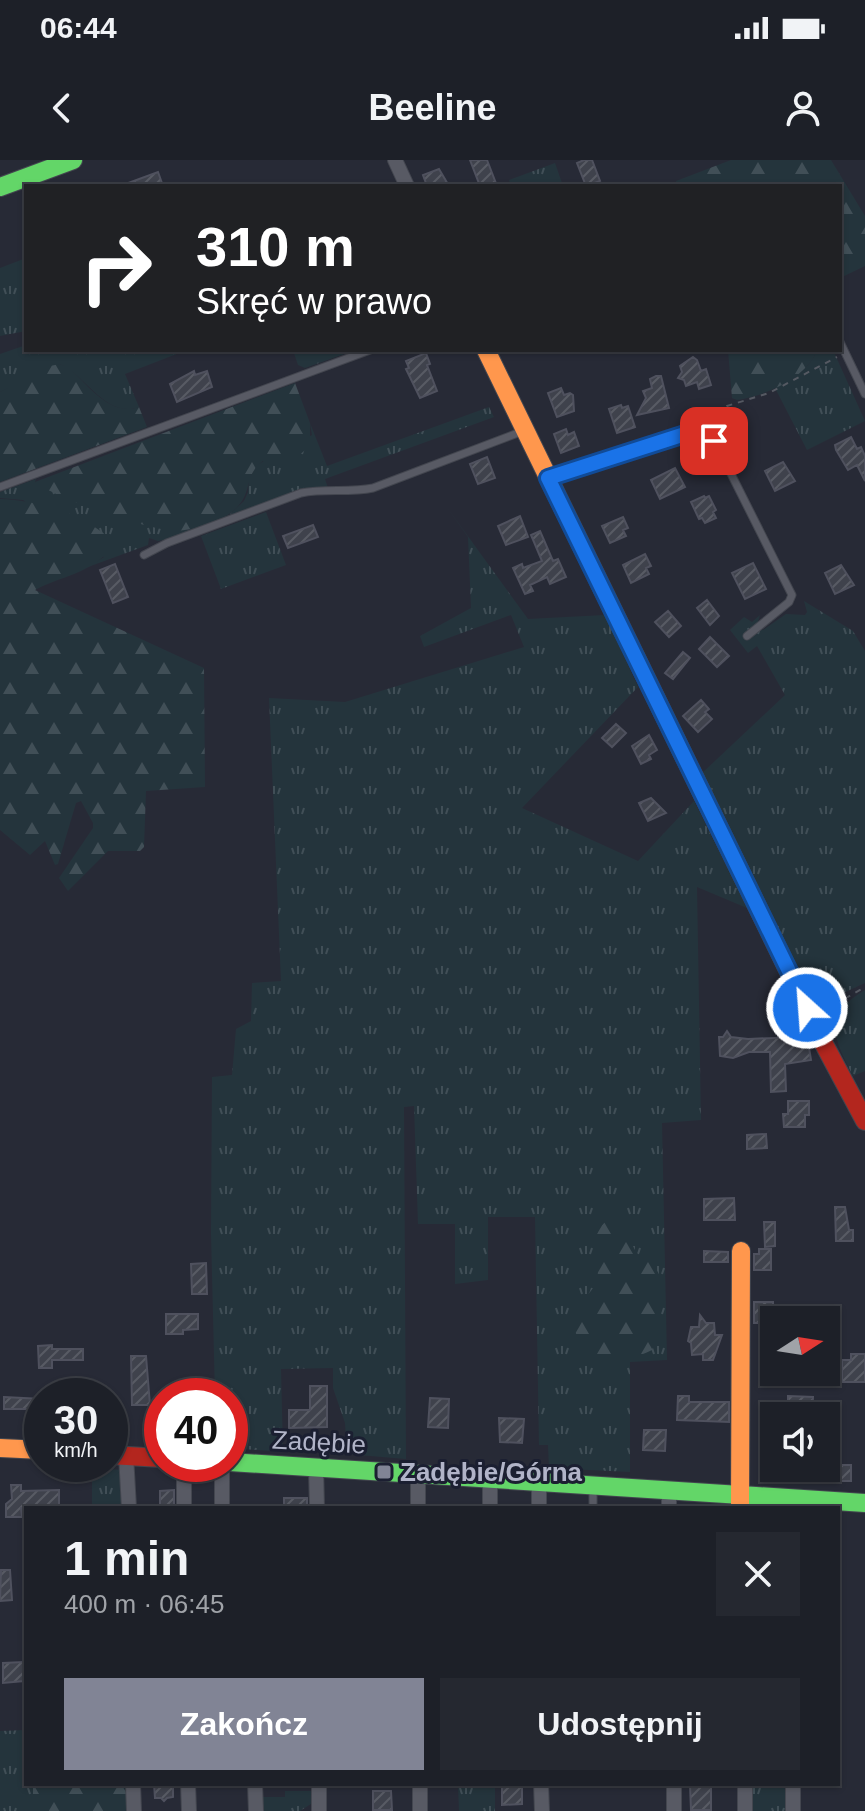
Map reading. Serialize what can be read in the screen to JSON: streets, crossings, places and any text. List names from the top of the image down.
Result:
{
  "streets": {
    "street": ["Zadębie"]
  },
  "places": {
    "transit": ["Zadębie/Górna"]
  },
  "north": "right",
  "page": {
    "status": "06:44",
    "header": "Beeline",
    "turn": ["310 m", "Skręć w prawo"],
    "speed": "30 km/h",
    "limit": "40",
    "heading": ["1 min", "400 m · 06:45"],
    "buttons": ["Zakończ", "Udostępnij"]
  }
}
